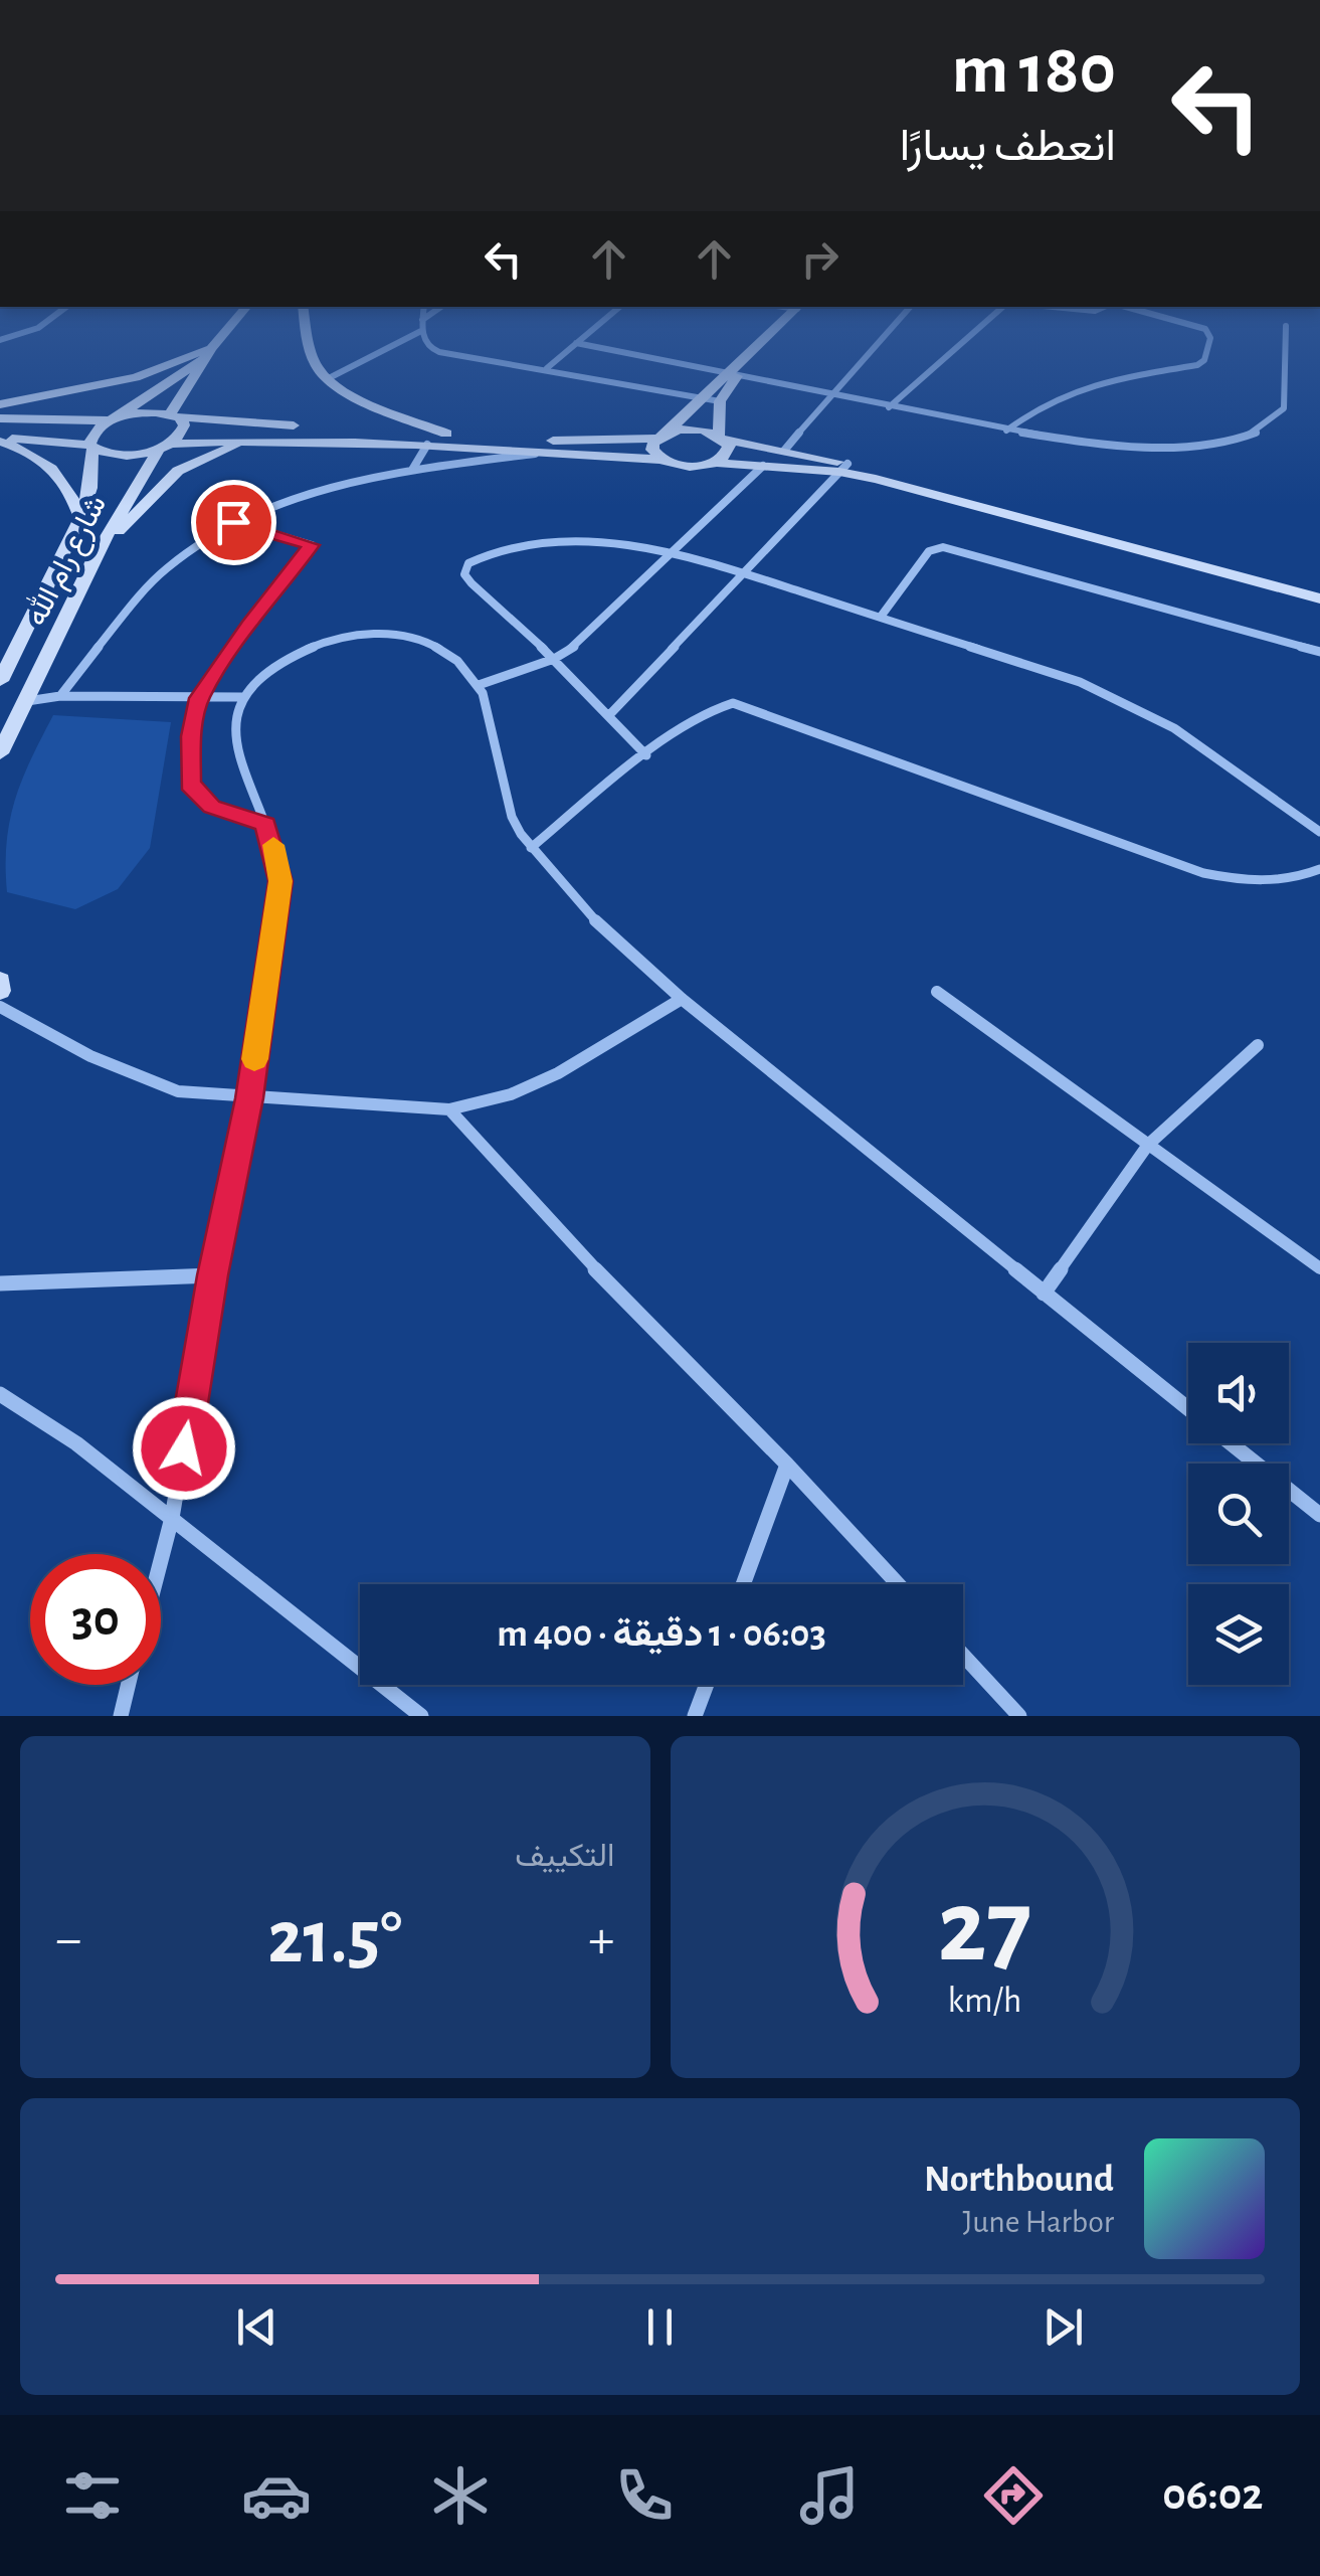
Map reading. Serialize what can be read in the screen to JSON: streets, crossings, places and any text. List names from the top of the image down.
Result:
{
  "streets": {
    "street": ["شارع رام الله"]
  },
  "page": {
    "turn": ["180 m", "انعطف يسارًا"],
    "limit": "30",
    "trip": "06:03 · 1 دقيقة · 400 m",
    "tile": "التكييف",
    "heat": ["−", "21.5°", "+"],
    "song": ["Northbound", "June Harbor"],
    "tabs": "06:02",
    "gauge": ["27", "km/h"]
  }
}
